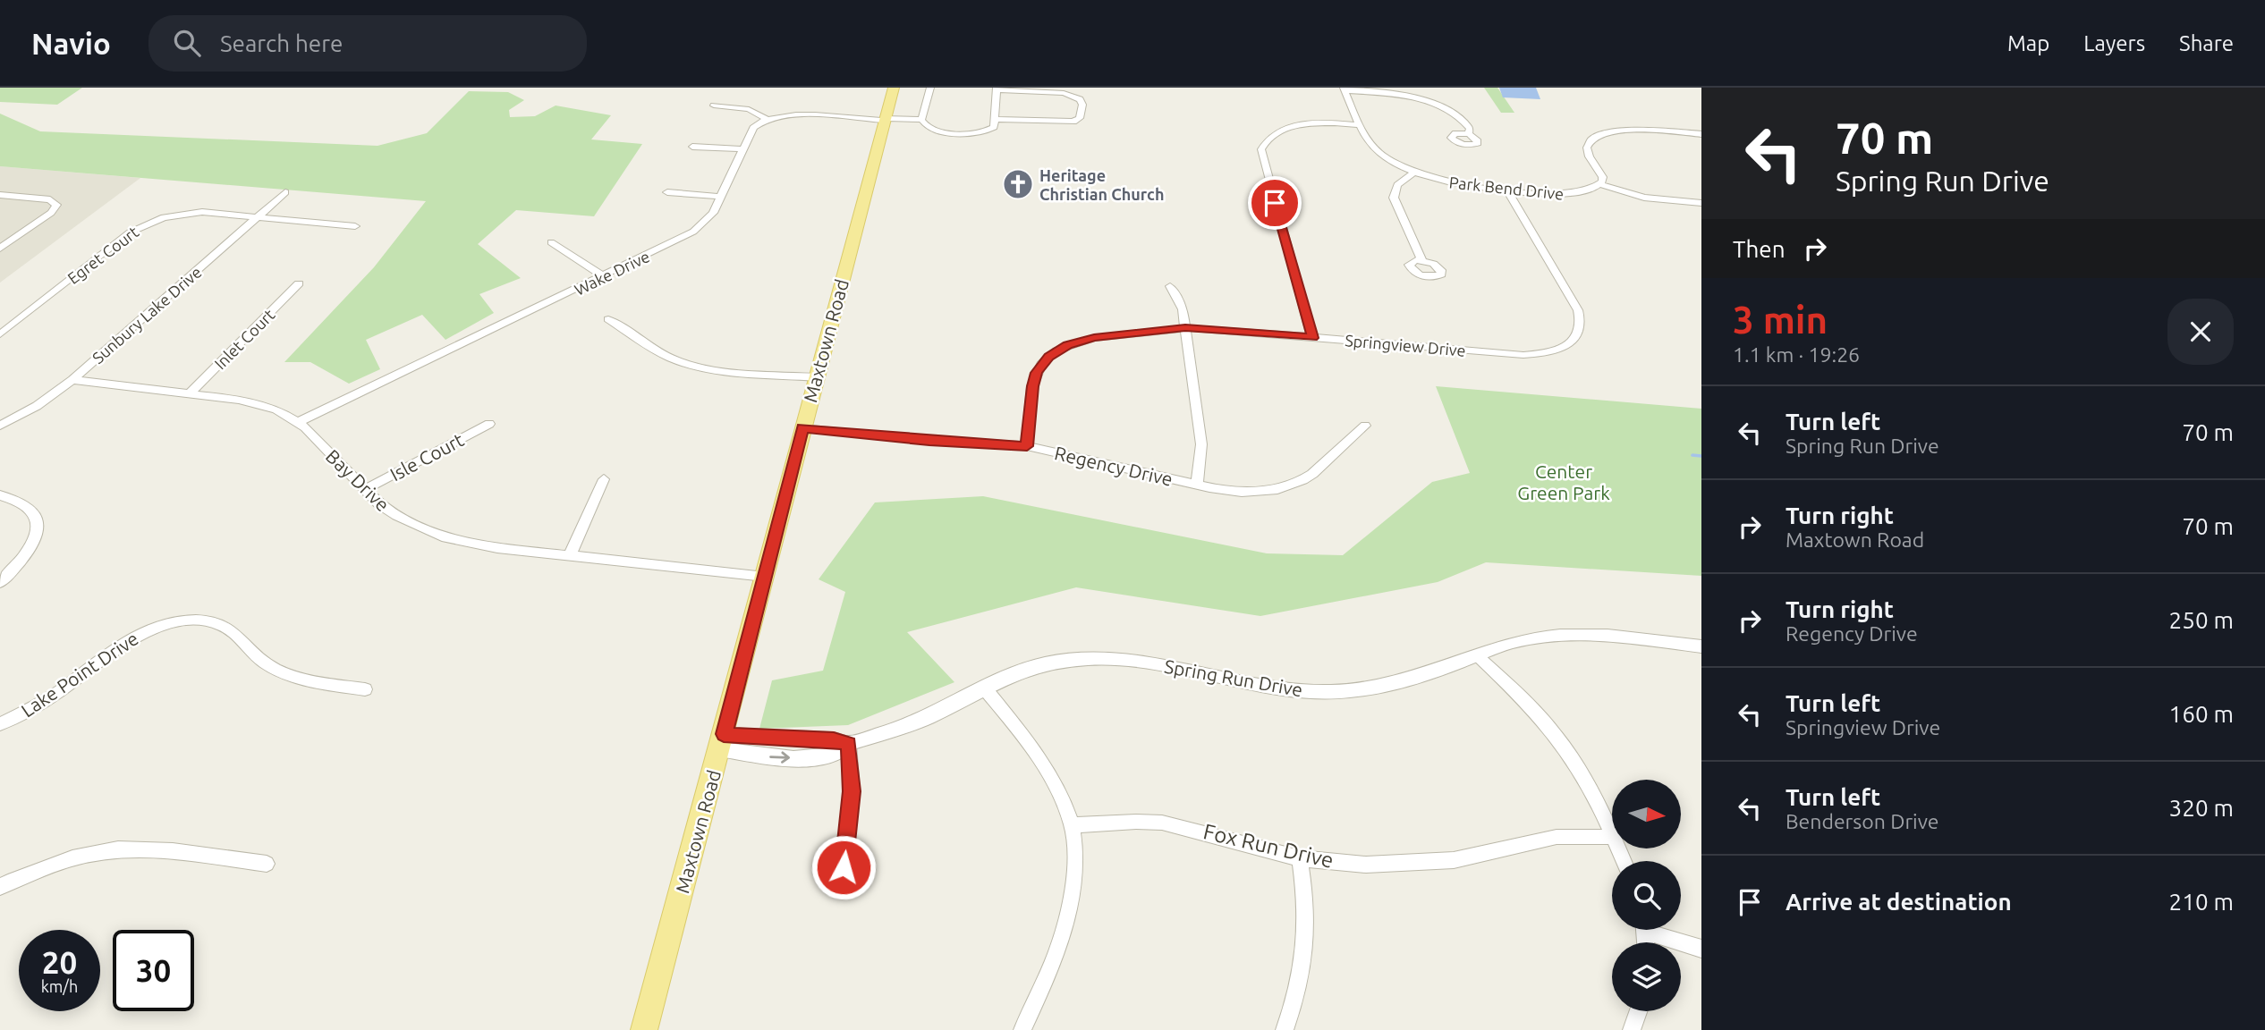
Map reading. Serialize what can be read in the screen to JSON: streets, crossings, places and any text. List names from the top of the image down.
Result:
{
  "streets": {
    "main road": ["Maxtown Road"],
    "street": [
      "Park Bend Drive",
      "Egret Court",
      "Wake Drive",
      "Sunbury Lake Drive",
      "Inlet Court",
      "Springview Drive",
      "Isle Court",
      "Regency Drive",
      "Bay Drive",
      "Lake Point Drive",
      "Spring Run Drive",
      "Fox Run Drive"
    ]
  },
  "crossings": [
    ["Park Bend Drive", "Springview Drive"],
    ["Egret Court", "Sunbury Lake Drive"],
    ["Wake Drive", "Bay Drive"],
    ["Sunbury Lake Drive", "Bay Drive"],
    ["Inlet Court", "Bay Drive"],
    ["Maxtown Road", "Regency Drive"],
    ["Maxtown Road", "Bay Drive"],
    ["Maxtown Road", "Spring Run Drive"],
    ["Springview Drive", "Regency Drive"],
    ["Isle Court", "Bay Drive"]
  ],
  "parks": ["Center Green Park"],
  "places": {
    "church": ["Heritage Christian Church"]
  },
  "north": "right",
  "page": {
    "header": "Navio",
    "search": "Search here",
    "nav": ["Map", "Layers", "Share"],
    "turn": ["70 m", "Spring Run Drive"],
    "then": "Then",
    "heading": ["3 min", "1.1 km · 19:26"],
    "list": [
      {
        "name": "Turn left",
        "note": "Spring Run Drive",
        "value": "70 m"
      },
      {
        "name": "Turn right",
        "note": "Maxtown Road",
        "value": "70 m"
      },
      {
        "name": "Turn right",
        "note": "Regency Drive",
        "value": "250 m"
      },
      {
        "name": "Turn left",
        "note": "Springview Drive",
        "value": "160 m"
      },
      {
        "name": "Turn left",
        "note": "Benderson Drive",
        "value": "320 m"
      },
      {
        "name": "Arrive at destination",
        "value": "210 m"
      }
    ],
    "speed": "20 km/h",
    "limit": "30"
  }
}
